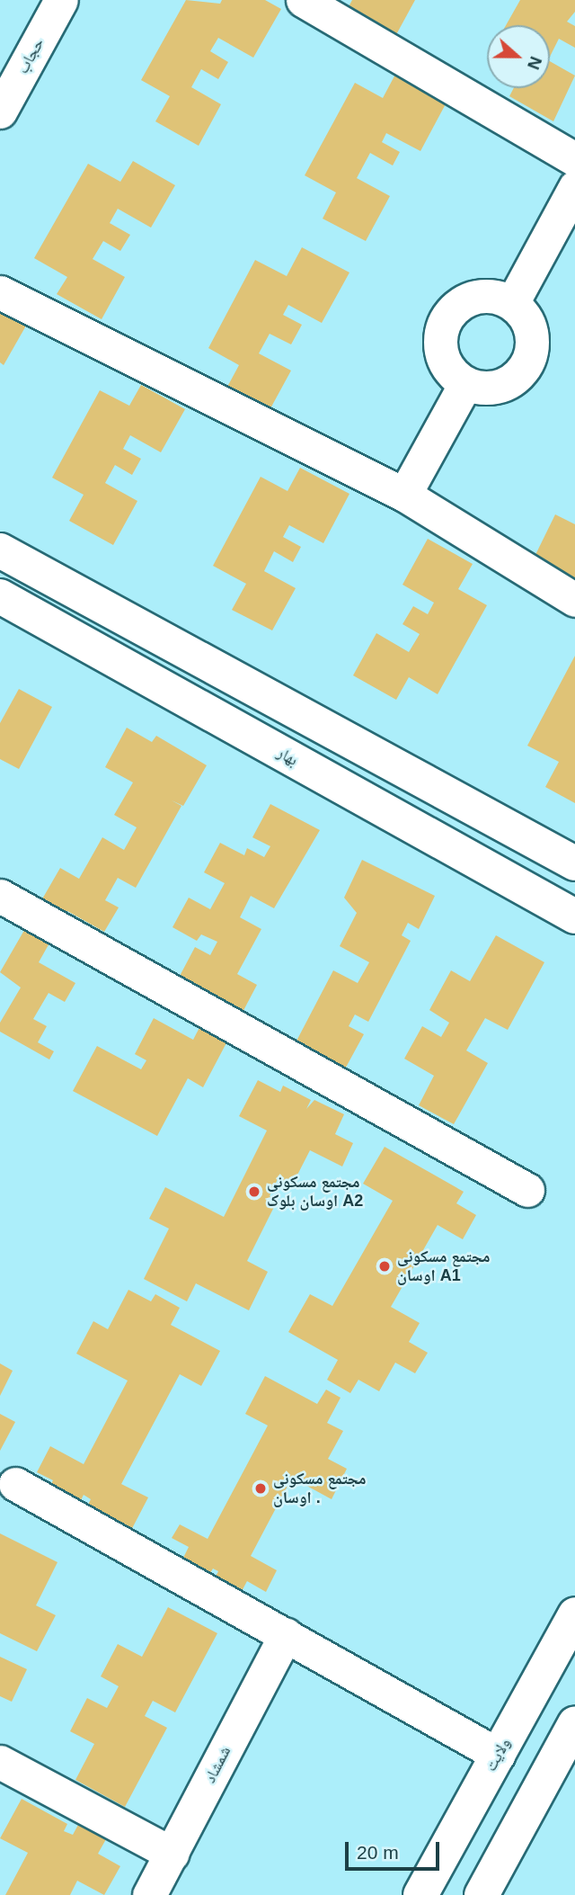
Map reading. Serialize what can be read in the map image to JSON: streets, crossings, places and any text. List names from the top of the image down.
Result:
{
  "streets": {
    "street": [
      "حجاب",
      "بهار",
      "ولایت",
      "شمشاد"
    ]
  },
  "places": ["مجتمع مسکونی اوسان بلوک A2", "مجتمع مسکونی اوسان A1", "مجتمع مسکونی اوسان ."],
  "scale_bar": "20 m",
  "north": "right"
}
